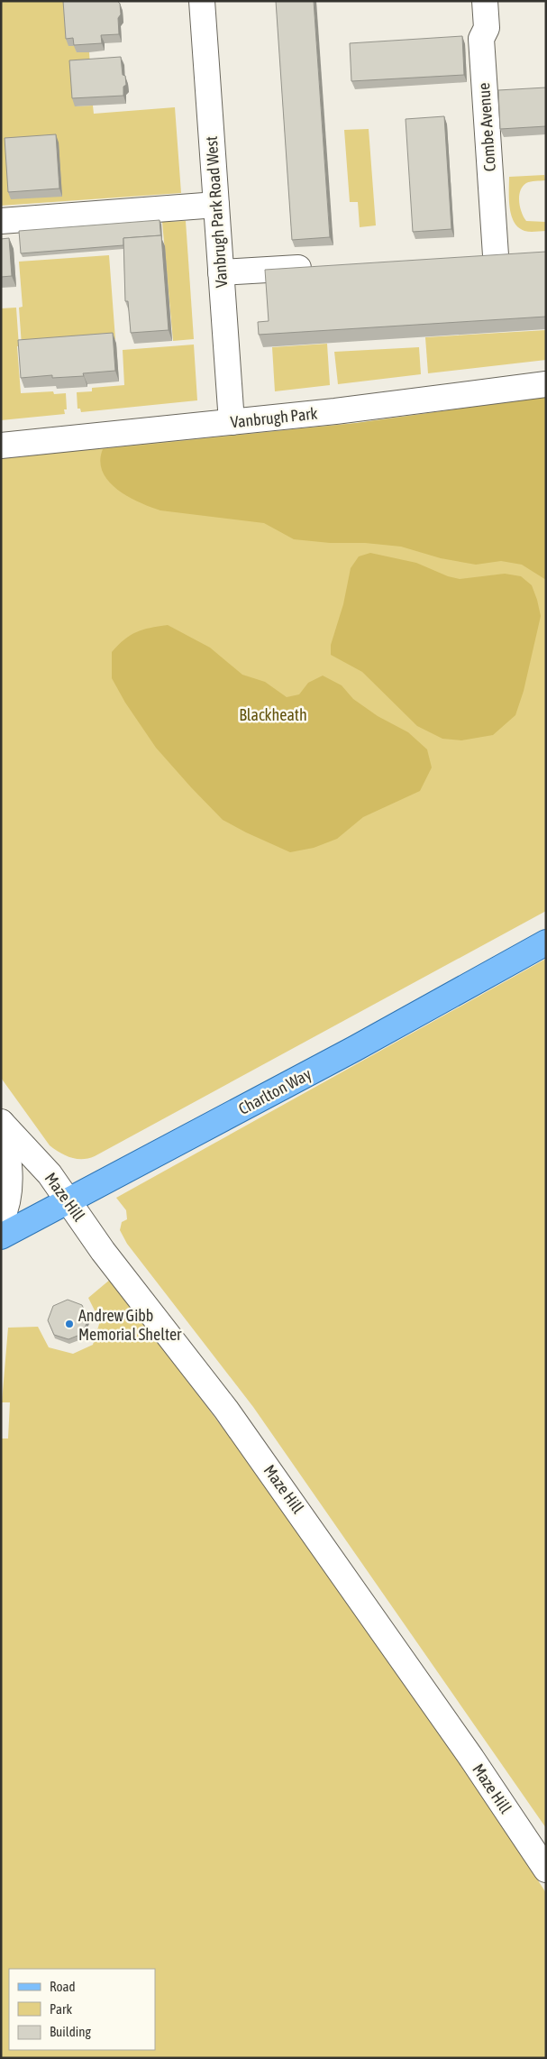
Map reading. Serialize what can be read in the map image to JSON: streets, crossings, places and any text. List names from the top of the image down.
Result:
{
  "streets": {
    "main road": ["Charlton Way"],
    "street": [
      "Combe Avenue",
      "Vanbrugh Park Road West",
      "Vanbrugh Park",
      "Maze Hill"
    ]
  },
  "crossings": [
    ["Vanbrugh Park Road West", "Vanbrugh Park"],
    ["Charlton Way", "Maze Hill"]
  ],
  "parks": ["Blackheath"],
  "places": ["Andrew Gibb Memorial Shelter"],
  "legend": ["Road", "Park", "Building"]
}
